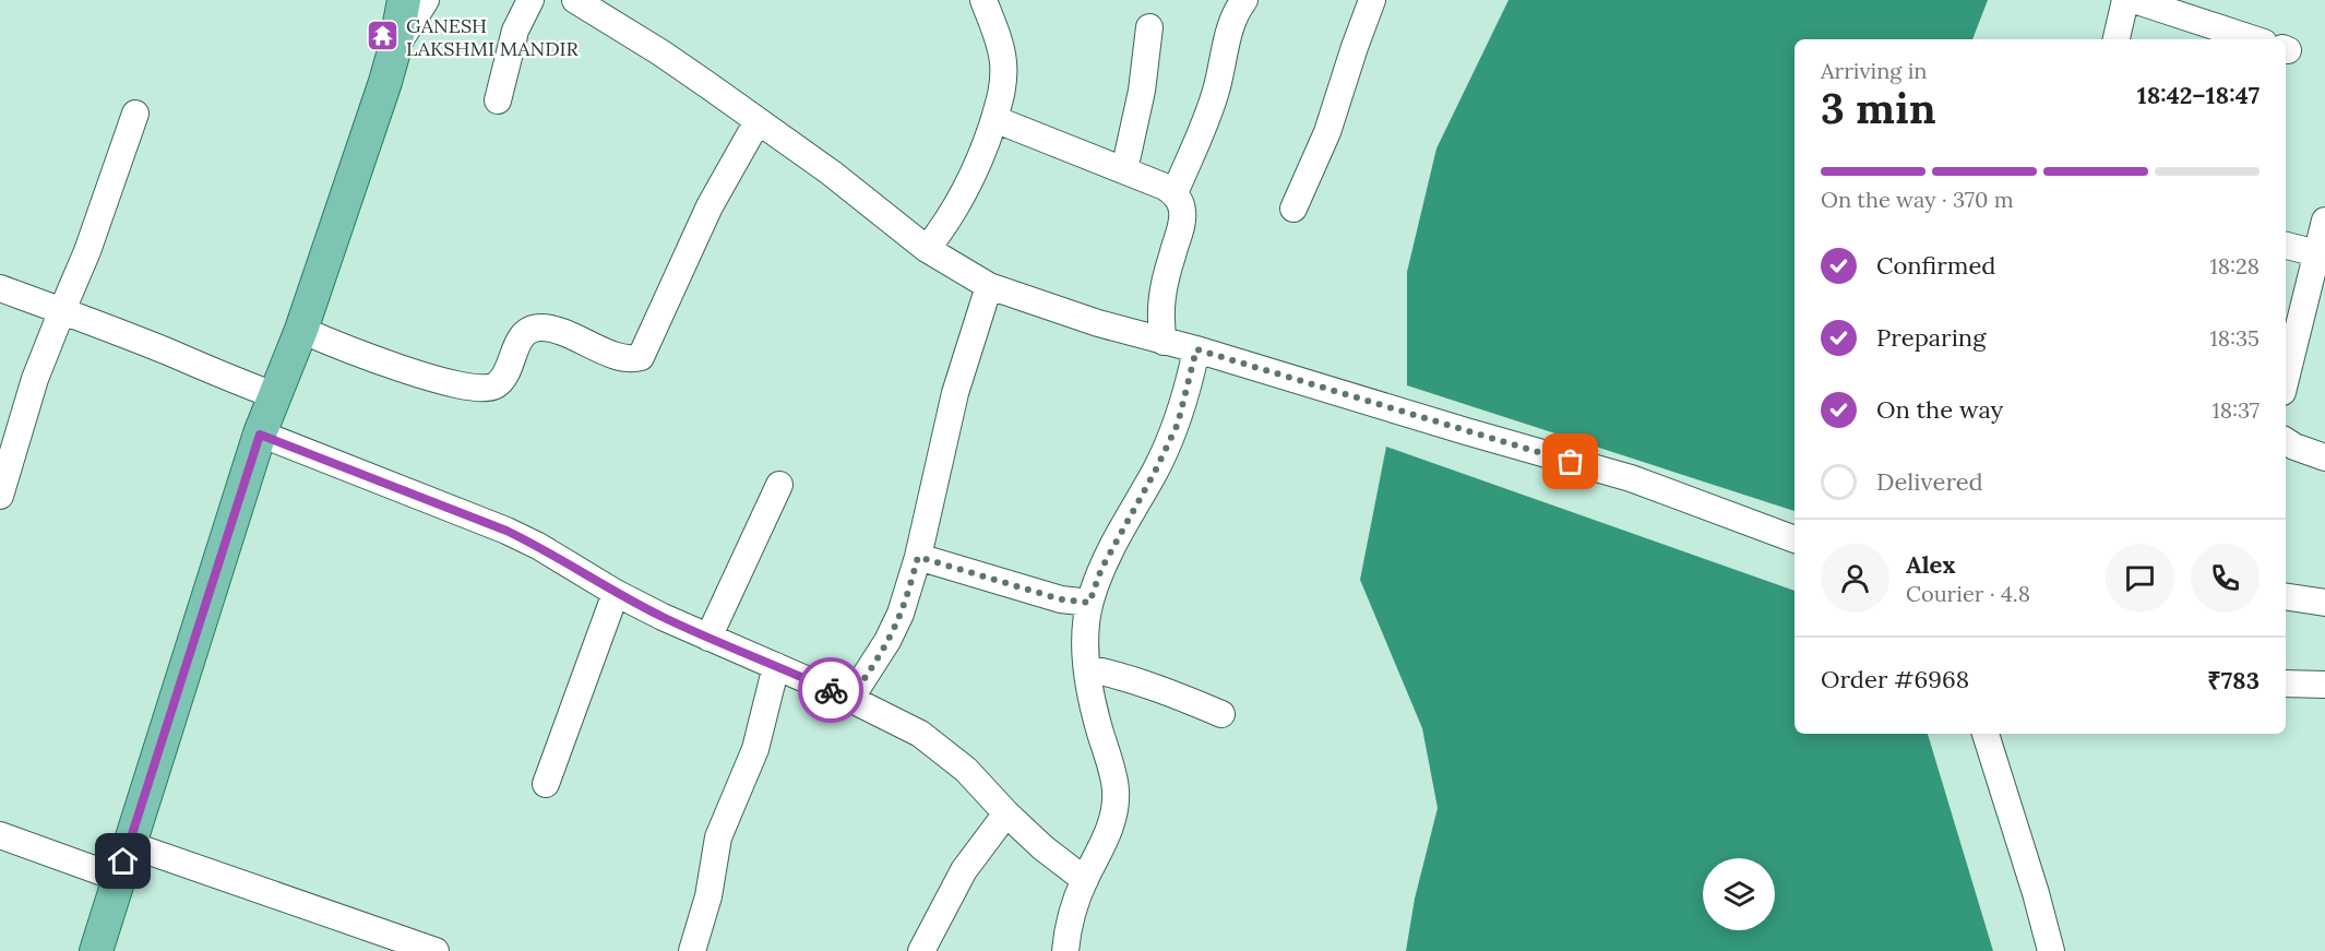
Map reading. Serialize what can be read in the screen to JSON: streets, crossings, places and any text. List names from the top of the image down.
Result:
{
  "places": {
    "temple": ["GANESH LAKSHMI MANDIR"]
  },
  "page": {
    "heading": ["3 min", "Arriving in", "18:42–18:47"],
    "panel": [
      "Alex",
      "Courier · 4.8",
      "Order #6968",
      "₹783"
    ],
    "bar": "On the way · 370 m",
    "list": [
      ["Confirmed", "18:28"],
      ["Preparing", "18:35"],
      ["On the way", "18:37"],
      "Delivered"
    ]
  }
}
